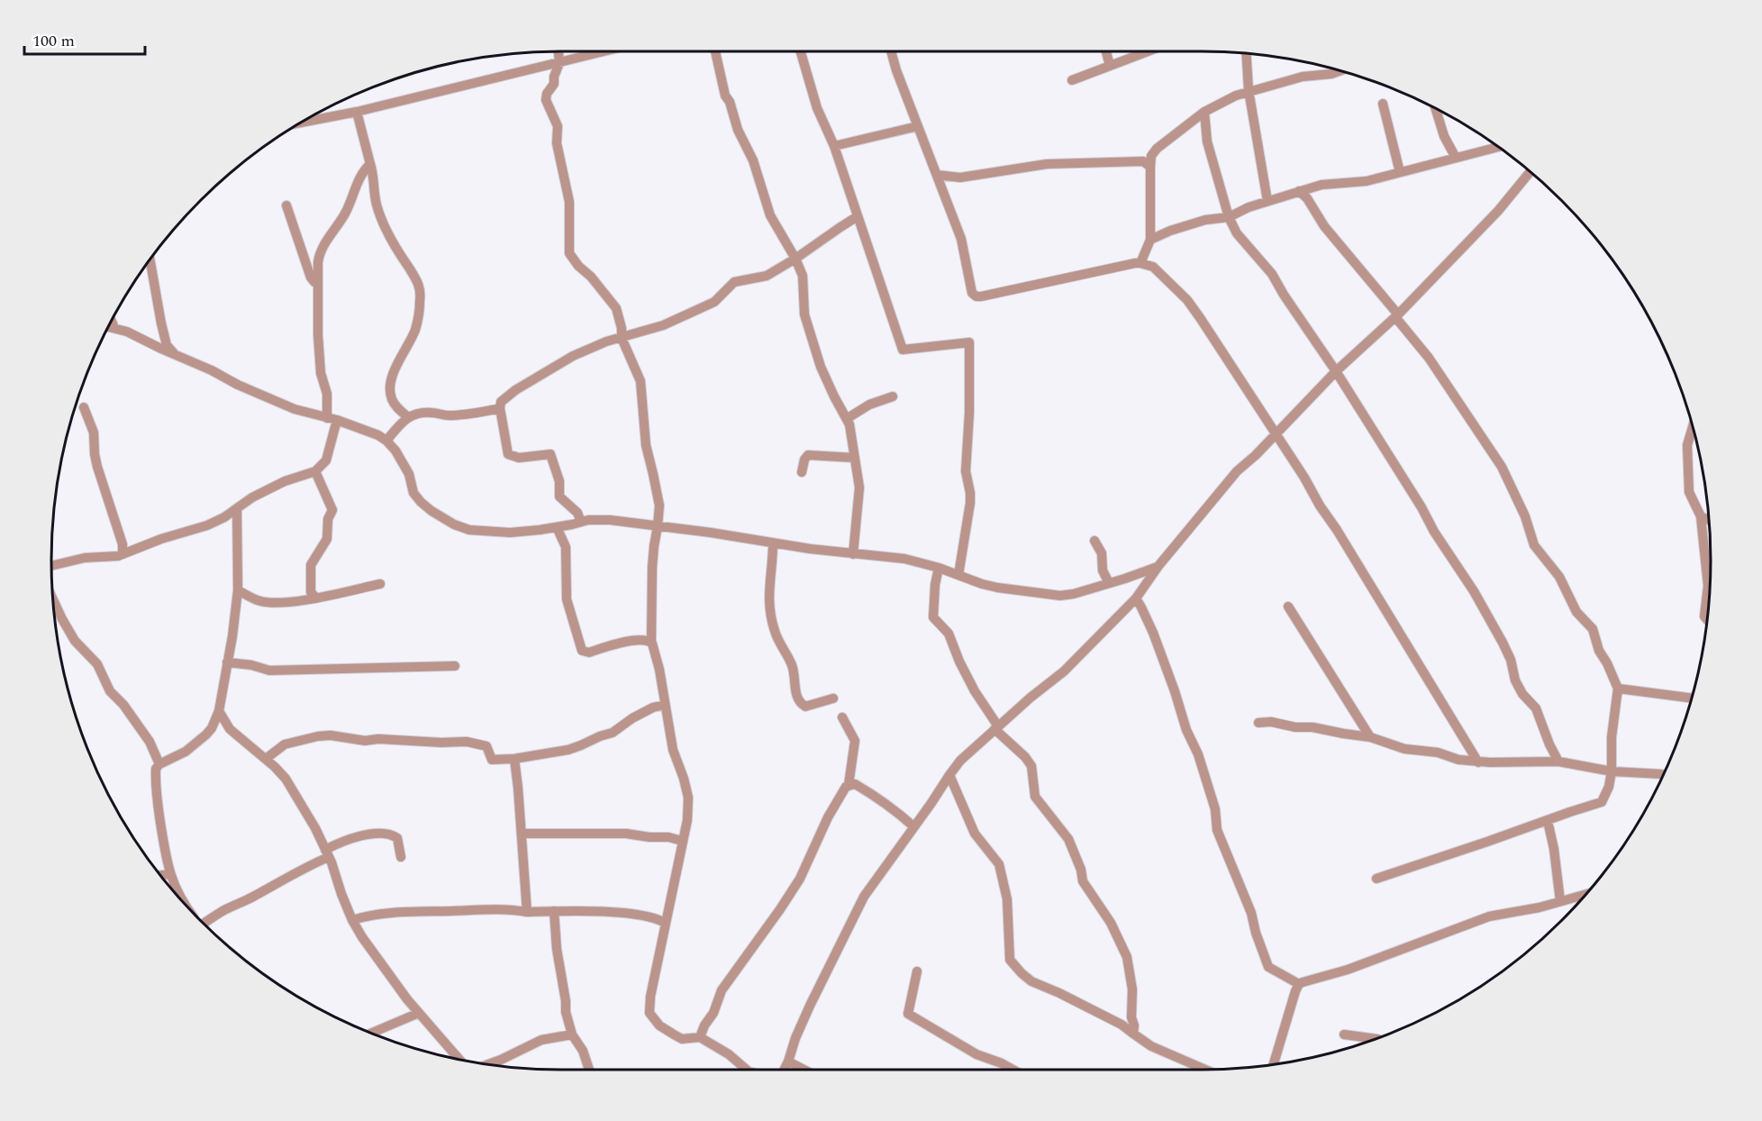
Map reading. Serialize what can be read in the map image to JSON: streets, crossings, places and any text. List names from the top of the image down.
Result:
{
  "scale_bar": "100 m"
}
